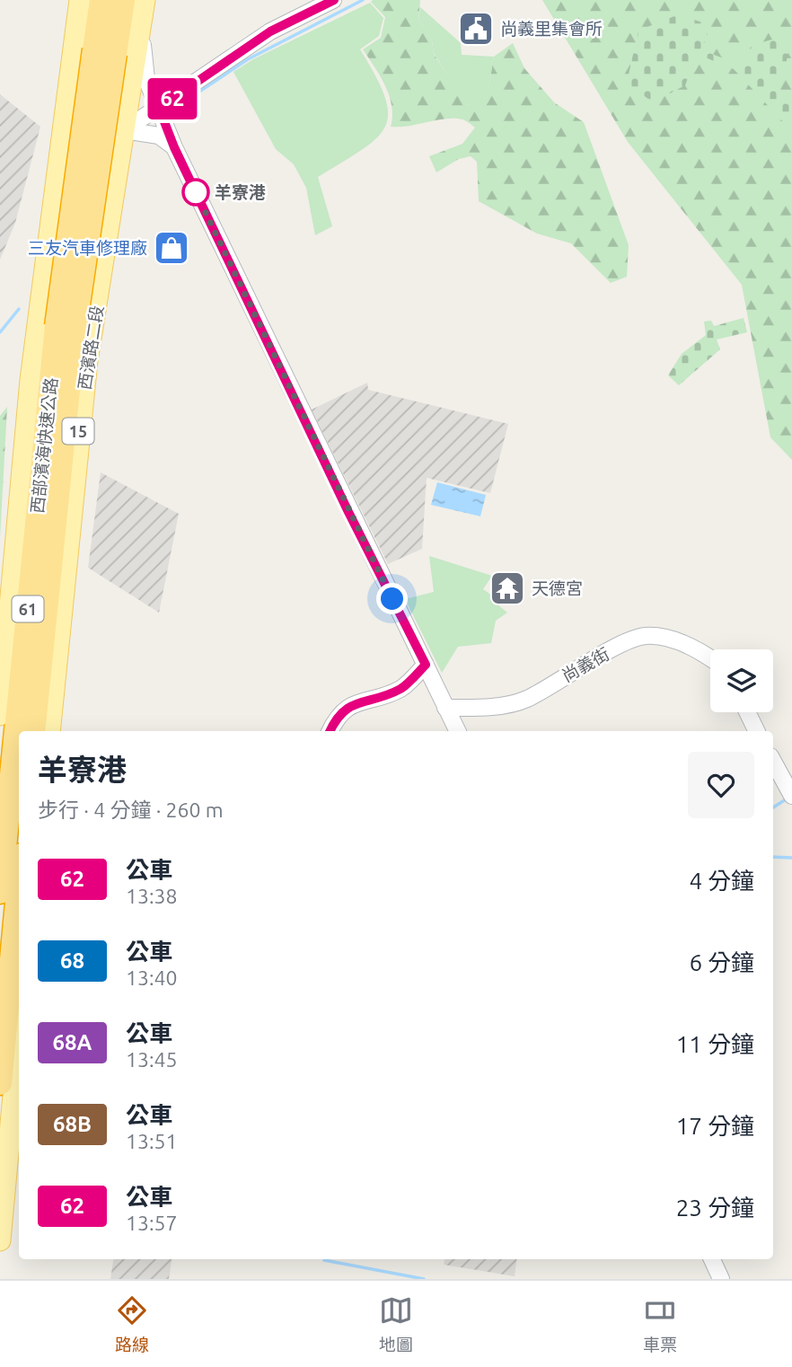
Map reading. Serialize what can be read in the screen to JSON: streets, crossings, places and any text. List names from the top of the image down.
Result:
{
  "streets": {
    "highway": ["西部濱海快速公路", "61"],
    "main road": ["西濱路二段", "15"],
    "street": ["尚義街"]
  },
  "places": {
    "public building": ["尚義里集會所"],
    "other": ["羊寮港"],
    "shop": ["三友汽車修理廠"],
    "temple": ["天德宮"]
  },
  "lines": ["bus line 62"],
  "page": {
    "on_map": "62",
    "heading": ["羊寮港", "步行 · 4 分鐘 · 260 m"],
    "list": [
      {
        "mark": "62",
        "name": "公車",
        "note": "13:38",
        "value": "4 分鐘"
      },
      {
        "mark": "68",
        "name": "公車",
        "note": "13:40",
        "value": "6 分鐘"
      },
      {
        "mark": "68A",
        "name": "公車",
        "note": "13:45",
        "value": "11 分鐘"
      },
      {
        "mark": "68B",
        "name": "公車",
        "note": "13:51",
        "value": "17 分鐘"
      },
      {
        "mark": "62",
        "name": "公車",
        "note": "13:57",
        "value": "23 分鐘"
      }
    ],
    "tabs": ["路線", "地圖", "車票"]
  }
}
